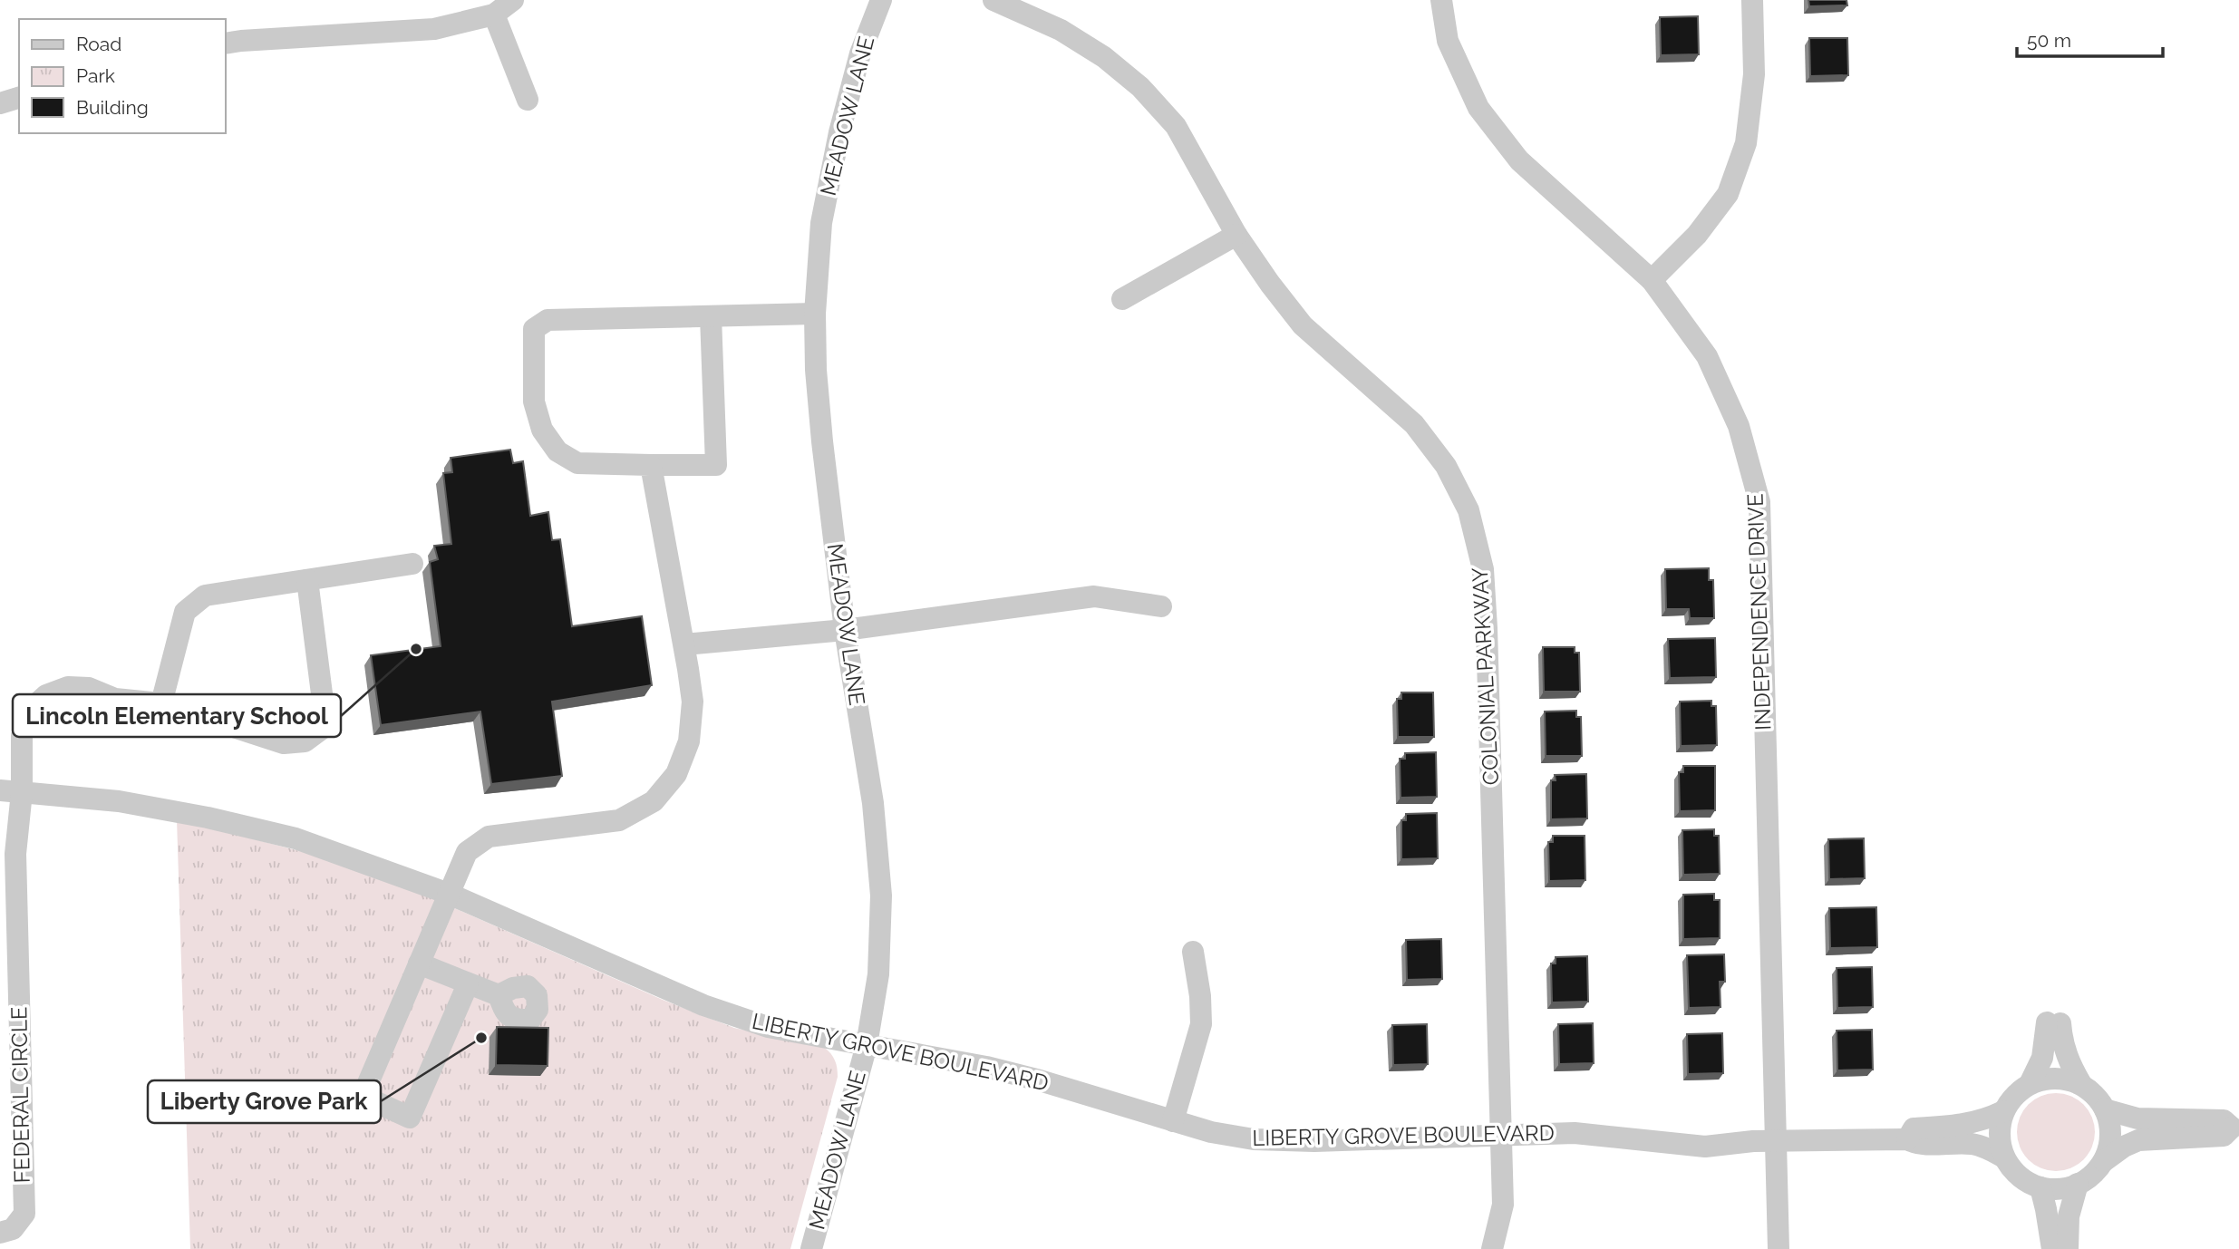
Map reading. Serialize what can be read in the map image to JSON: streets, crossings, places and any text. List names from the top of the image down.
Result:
{
  "streets": {
    "street": [
      "MEADOW LANE",
      "INDEPENDENCE DRIVE",
      "COLONIAL PARKWAY",
      "LIBERTY GROVE BOULEVARD",
      "FEDERAL CIRCLE"
    ]
  },
  "crossings": [
    ["MEADOW LANE", "LIBERTY GROVE BOULEVARD"],
    ["INDEPENDENCE DRIVE", "LIBERTY GROVE BOULEVARD"],
    ["COLONIAL PARKWAY", "LIBERTY GROVE BOULEVARD"],
    ["LIBERTY GROVE BOULEVARD", "FEDERAL CIRCLE"]
  ],
  "places": ["Lincoln Elementary School", "Liberty Grove Park"],
  "legend": ["Road", "Park", "Building"],
  "scale_bar": "50 m"
}
